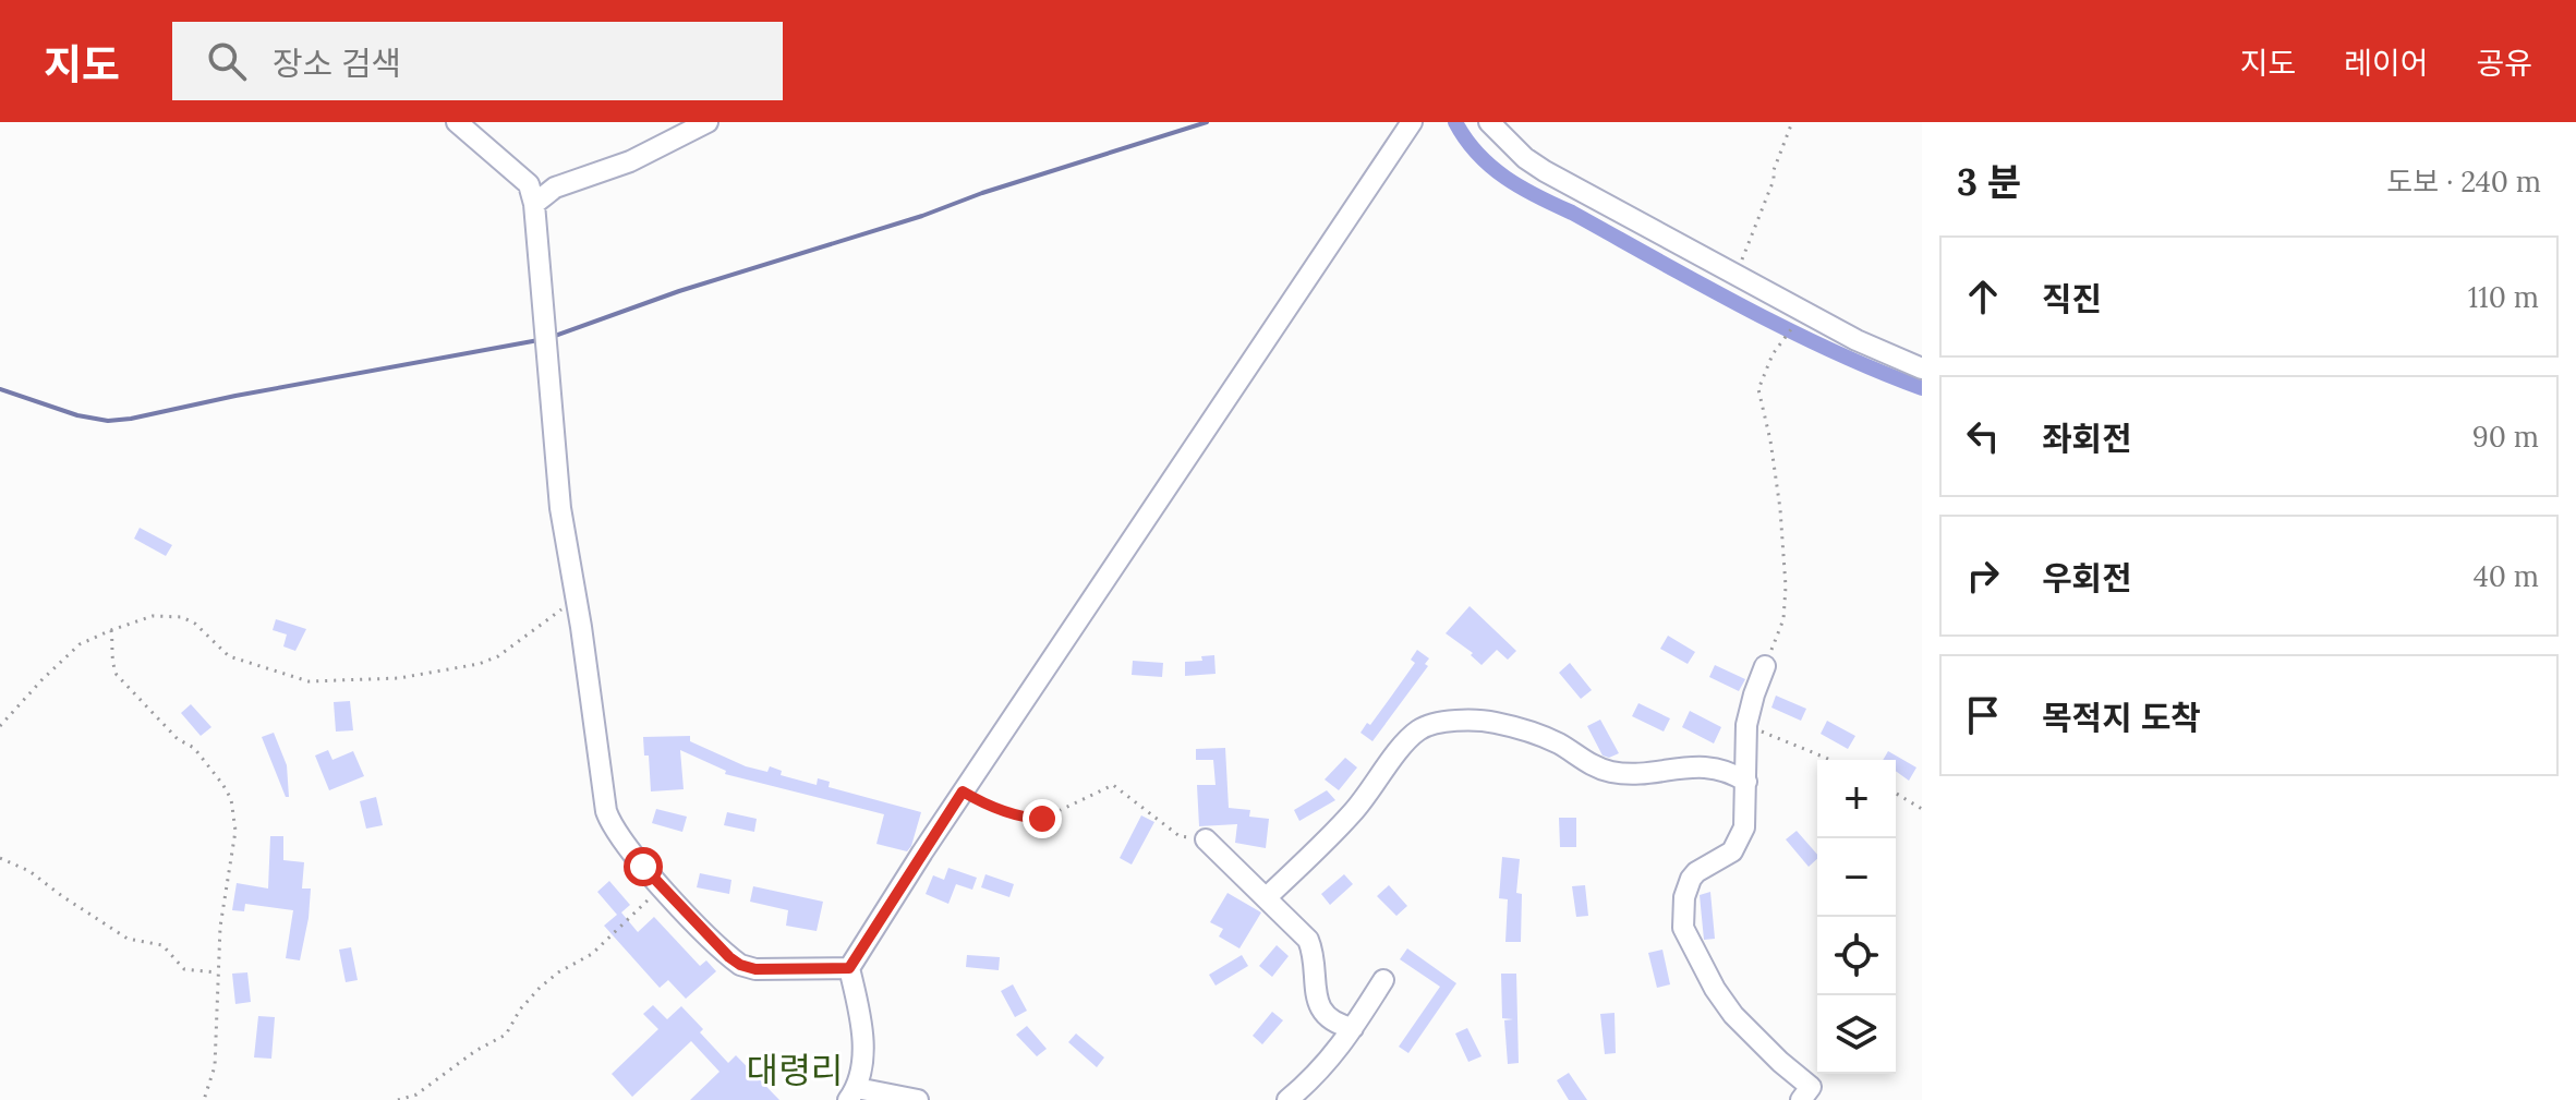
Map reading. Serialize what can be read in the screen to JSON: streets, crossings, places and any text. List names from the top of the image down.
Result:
{
  "districts": ["대령리"],
  "page": {
    "header": "지도",
    "search": "장소 검색",
    "nav": ["지도", "레이어", "공유"],
    "heading": ["3 분", "도보 · 240 m"],
    "list": [
      ["직진", "110 m"],
      ["좌회전", "90 m"],
      ["우회전", "40 m"],
      "목적지 도착"
    ],
    "map_buttons": ["+", "−"]
  }
}
